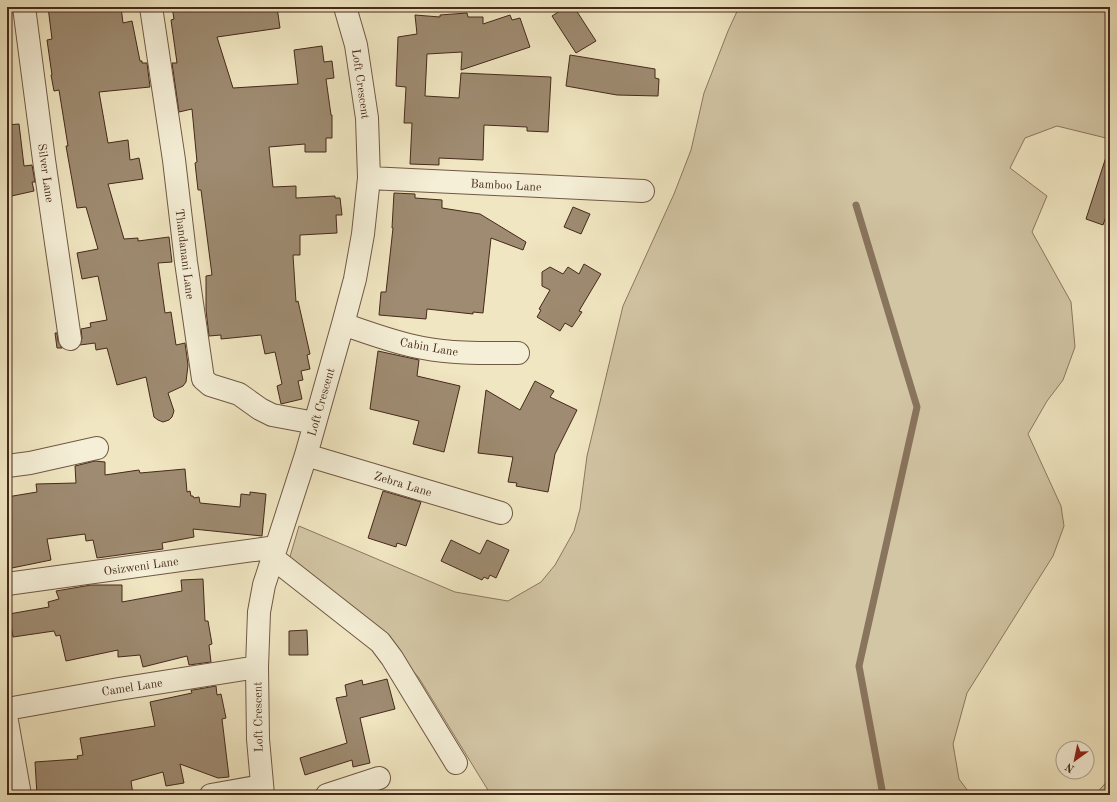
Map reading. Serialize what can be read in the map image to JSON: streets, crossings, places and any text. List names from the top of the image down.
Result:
{
  "streets": {
    "street": [
      "Loft Crescent",
      "Silver Lane",
      "Bamboo Lane",
      "Thandanani Lane",
      "Cabin Lane",
      "Zebra Lane",
      "Osizweni Lane",
      "Camel Lane"
    ]
  },
  "crossings": [
    ["Loft Crescent", "Bamboo Lane"],
    ["Loft Crescent", "Thandanani Lane"],
    ["Loft Crescent", "Cabin Lane"],
    ["Loft Crescent", "Zebra Lane"],
    ["Loft Crescent", "Osizweni Lane"],
    ["Loft Crescent", "Camel Lane"]
  ],
  "north": "bottom left"
}
